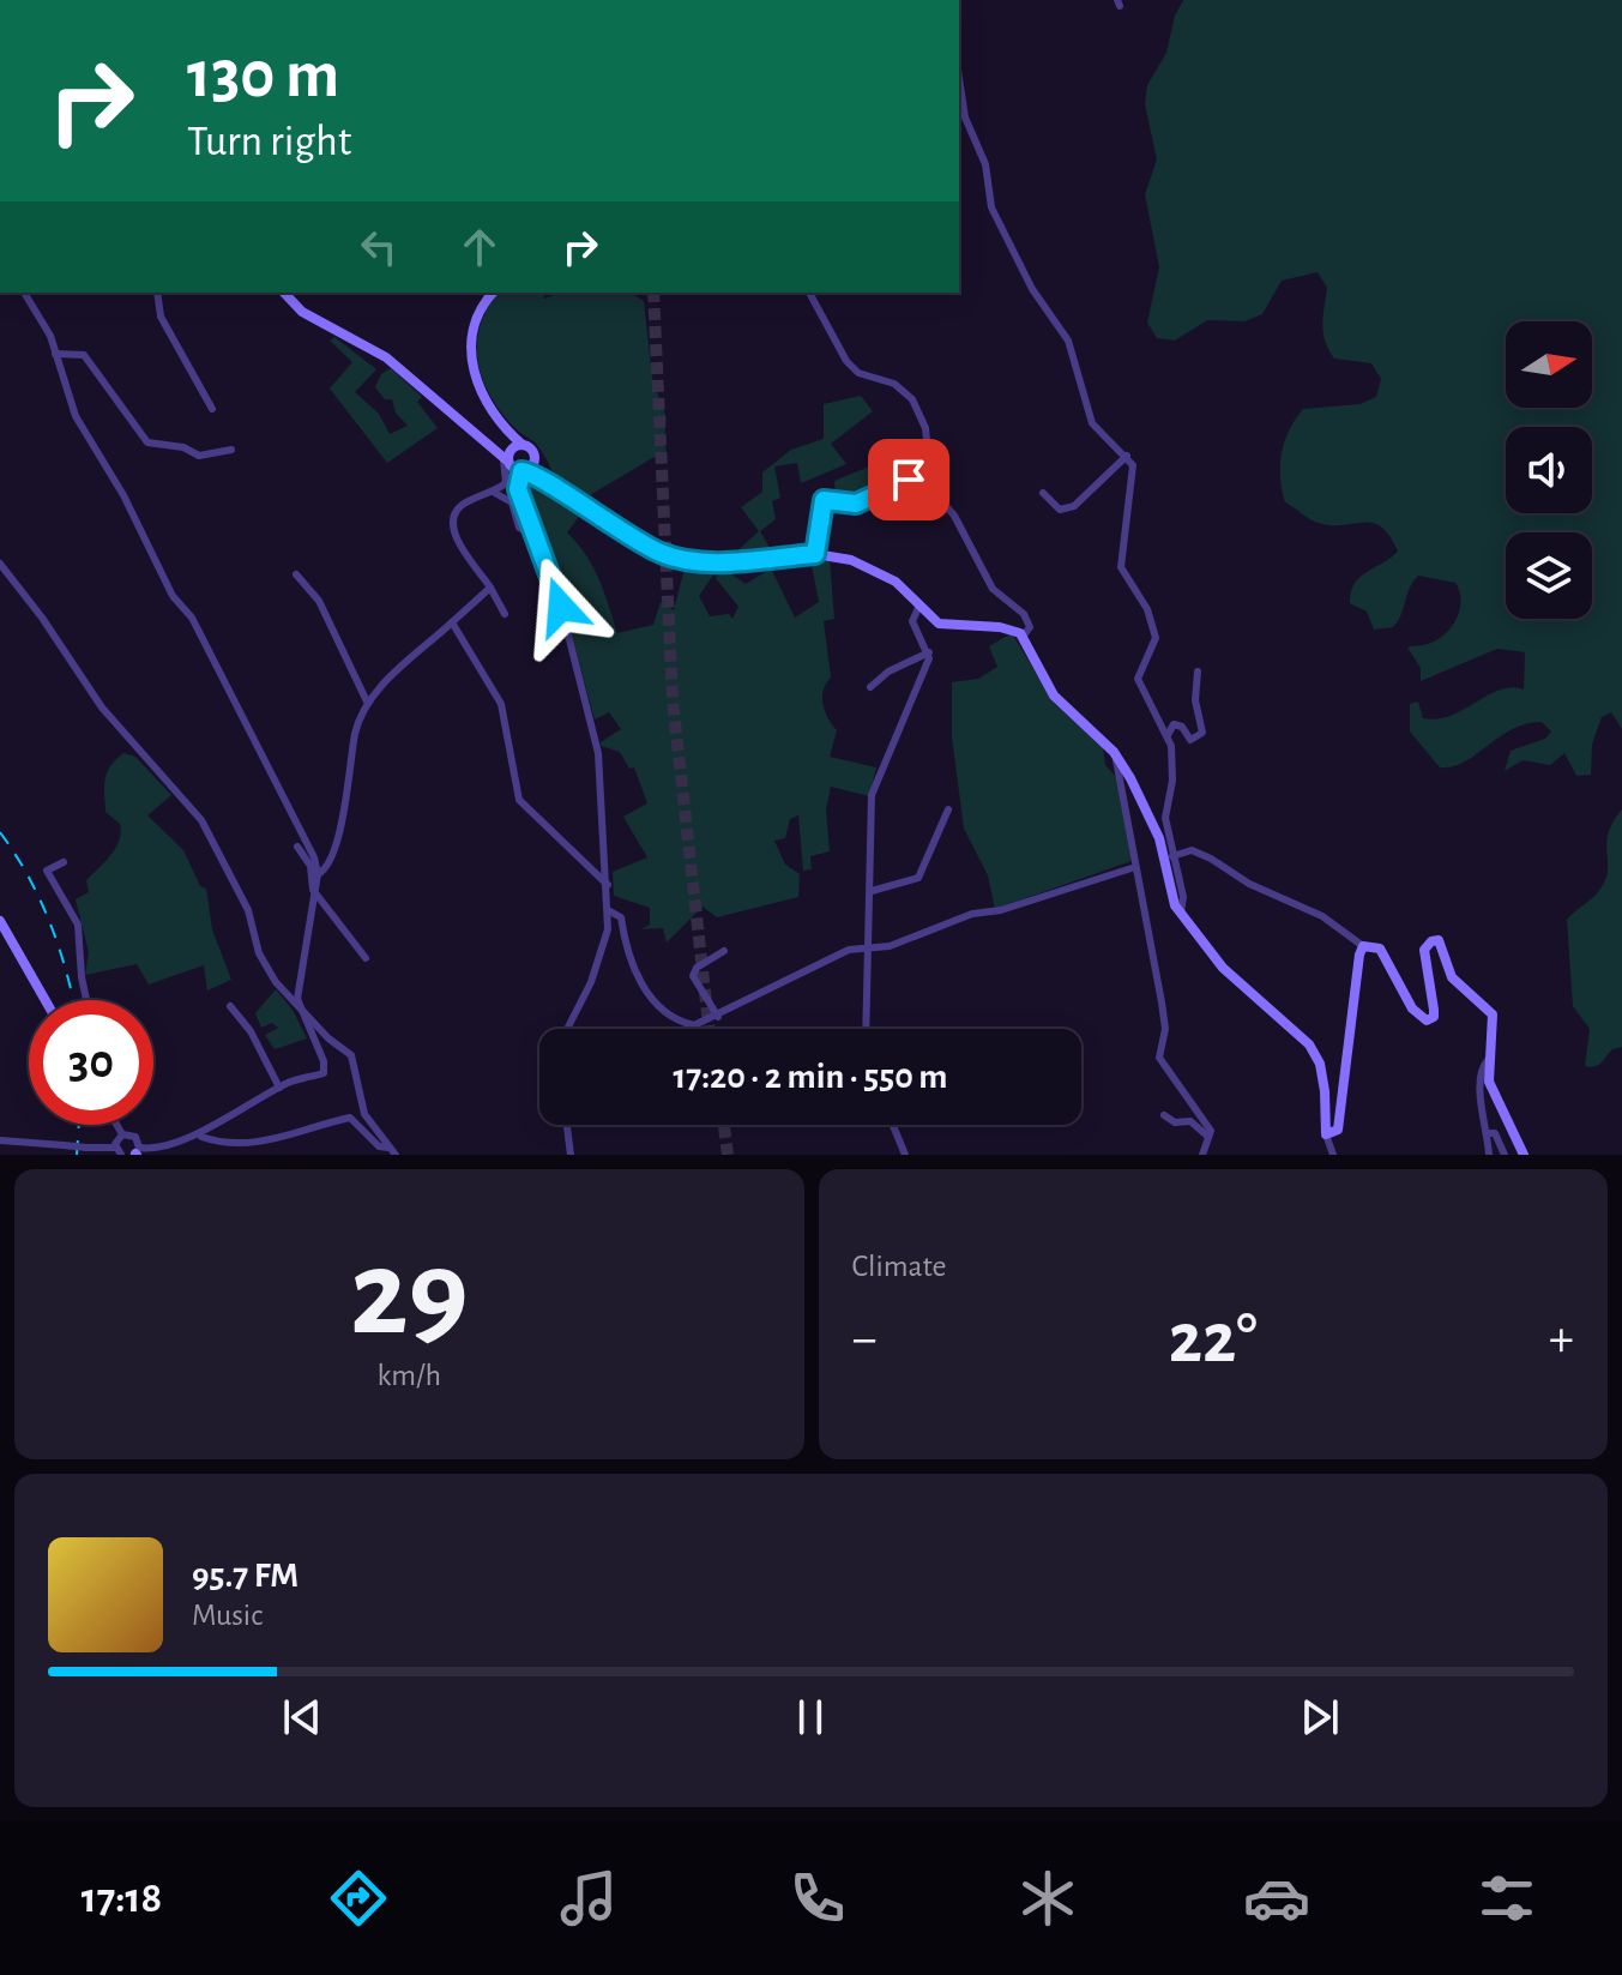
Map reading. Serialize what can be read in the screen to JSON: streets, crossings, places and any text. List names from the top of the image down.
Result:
{
  "north": "right",
  "page": {
    "turn": ["130 m", "Turn right"],
    "limit": "30",
    "trip": "17:20 · 2 min · 550 m",
    "tile": [
      ["29", "km/h"],
      "Climate"
    ],
    "heat": ["−", "22°", "+"],
    "song": ["95.7 FM", "Music"],
    "tabs": "17:18"
  }
}
